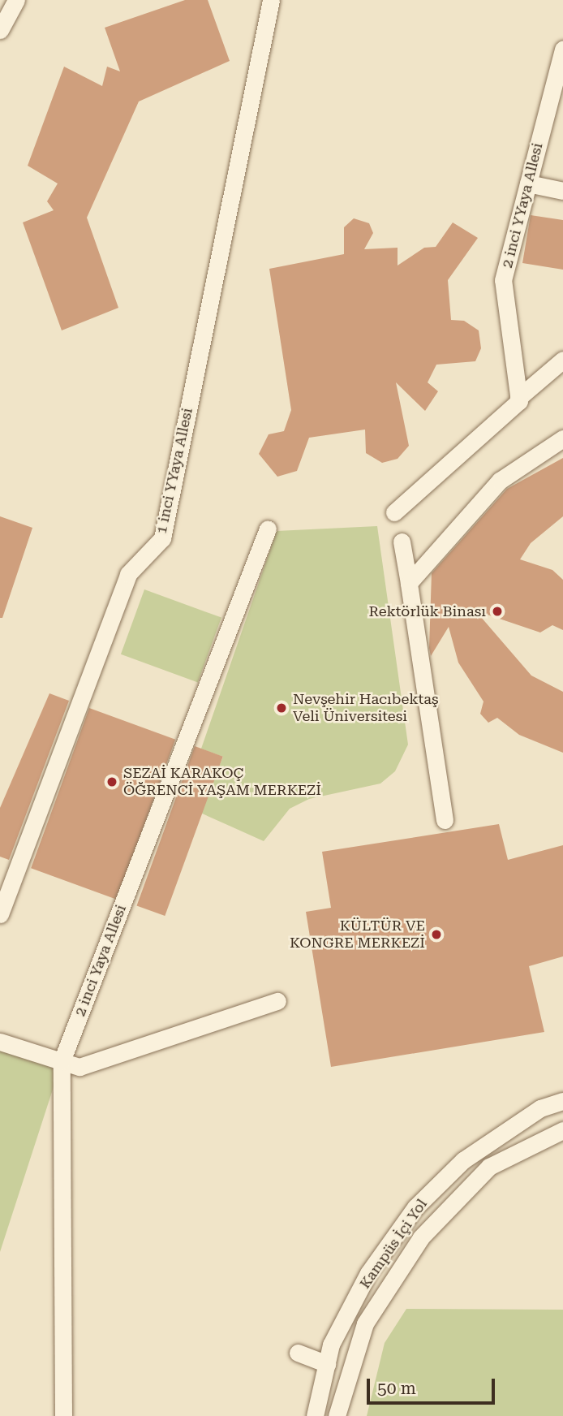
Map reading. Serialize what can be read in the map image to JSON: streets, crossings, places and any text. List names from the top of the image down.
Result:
{
  "streets": {
    "street": [
      "2 inci YYaya Allesi",
      "1 inci YYaya Allesi",
      "2 inci Yaya Allesi",
      "Kampüs İçi Yol"
    ]
  },
  "places": [
    "Rektörlük Binası",
    "Nevşehir Hacıbektaş Veli Üniversitesi",
    "SEZAİ KARAKOÇ ÖĞRENCİ YAŞAM MERKEZİ",
    "KÜLTÜR VE KONGRE MERKEZİ"
  ],
  "scale_bar": "50 m"
}
